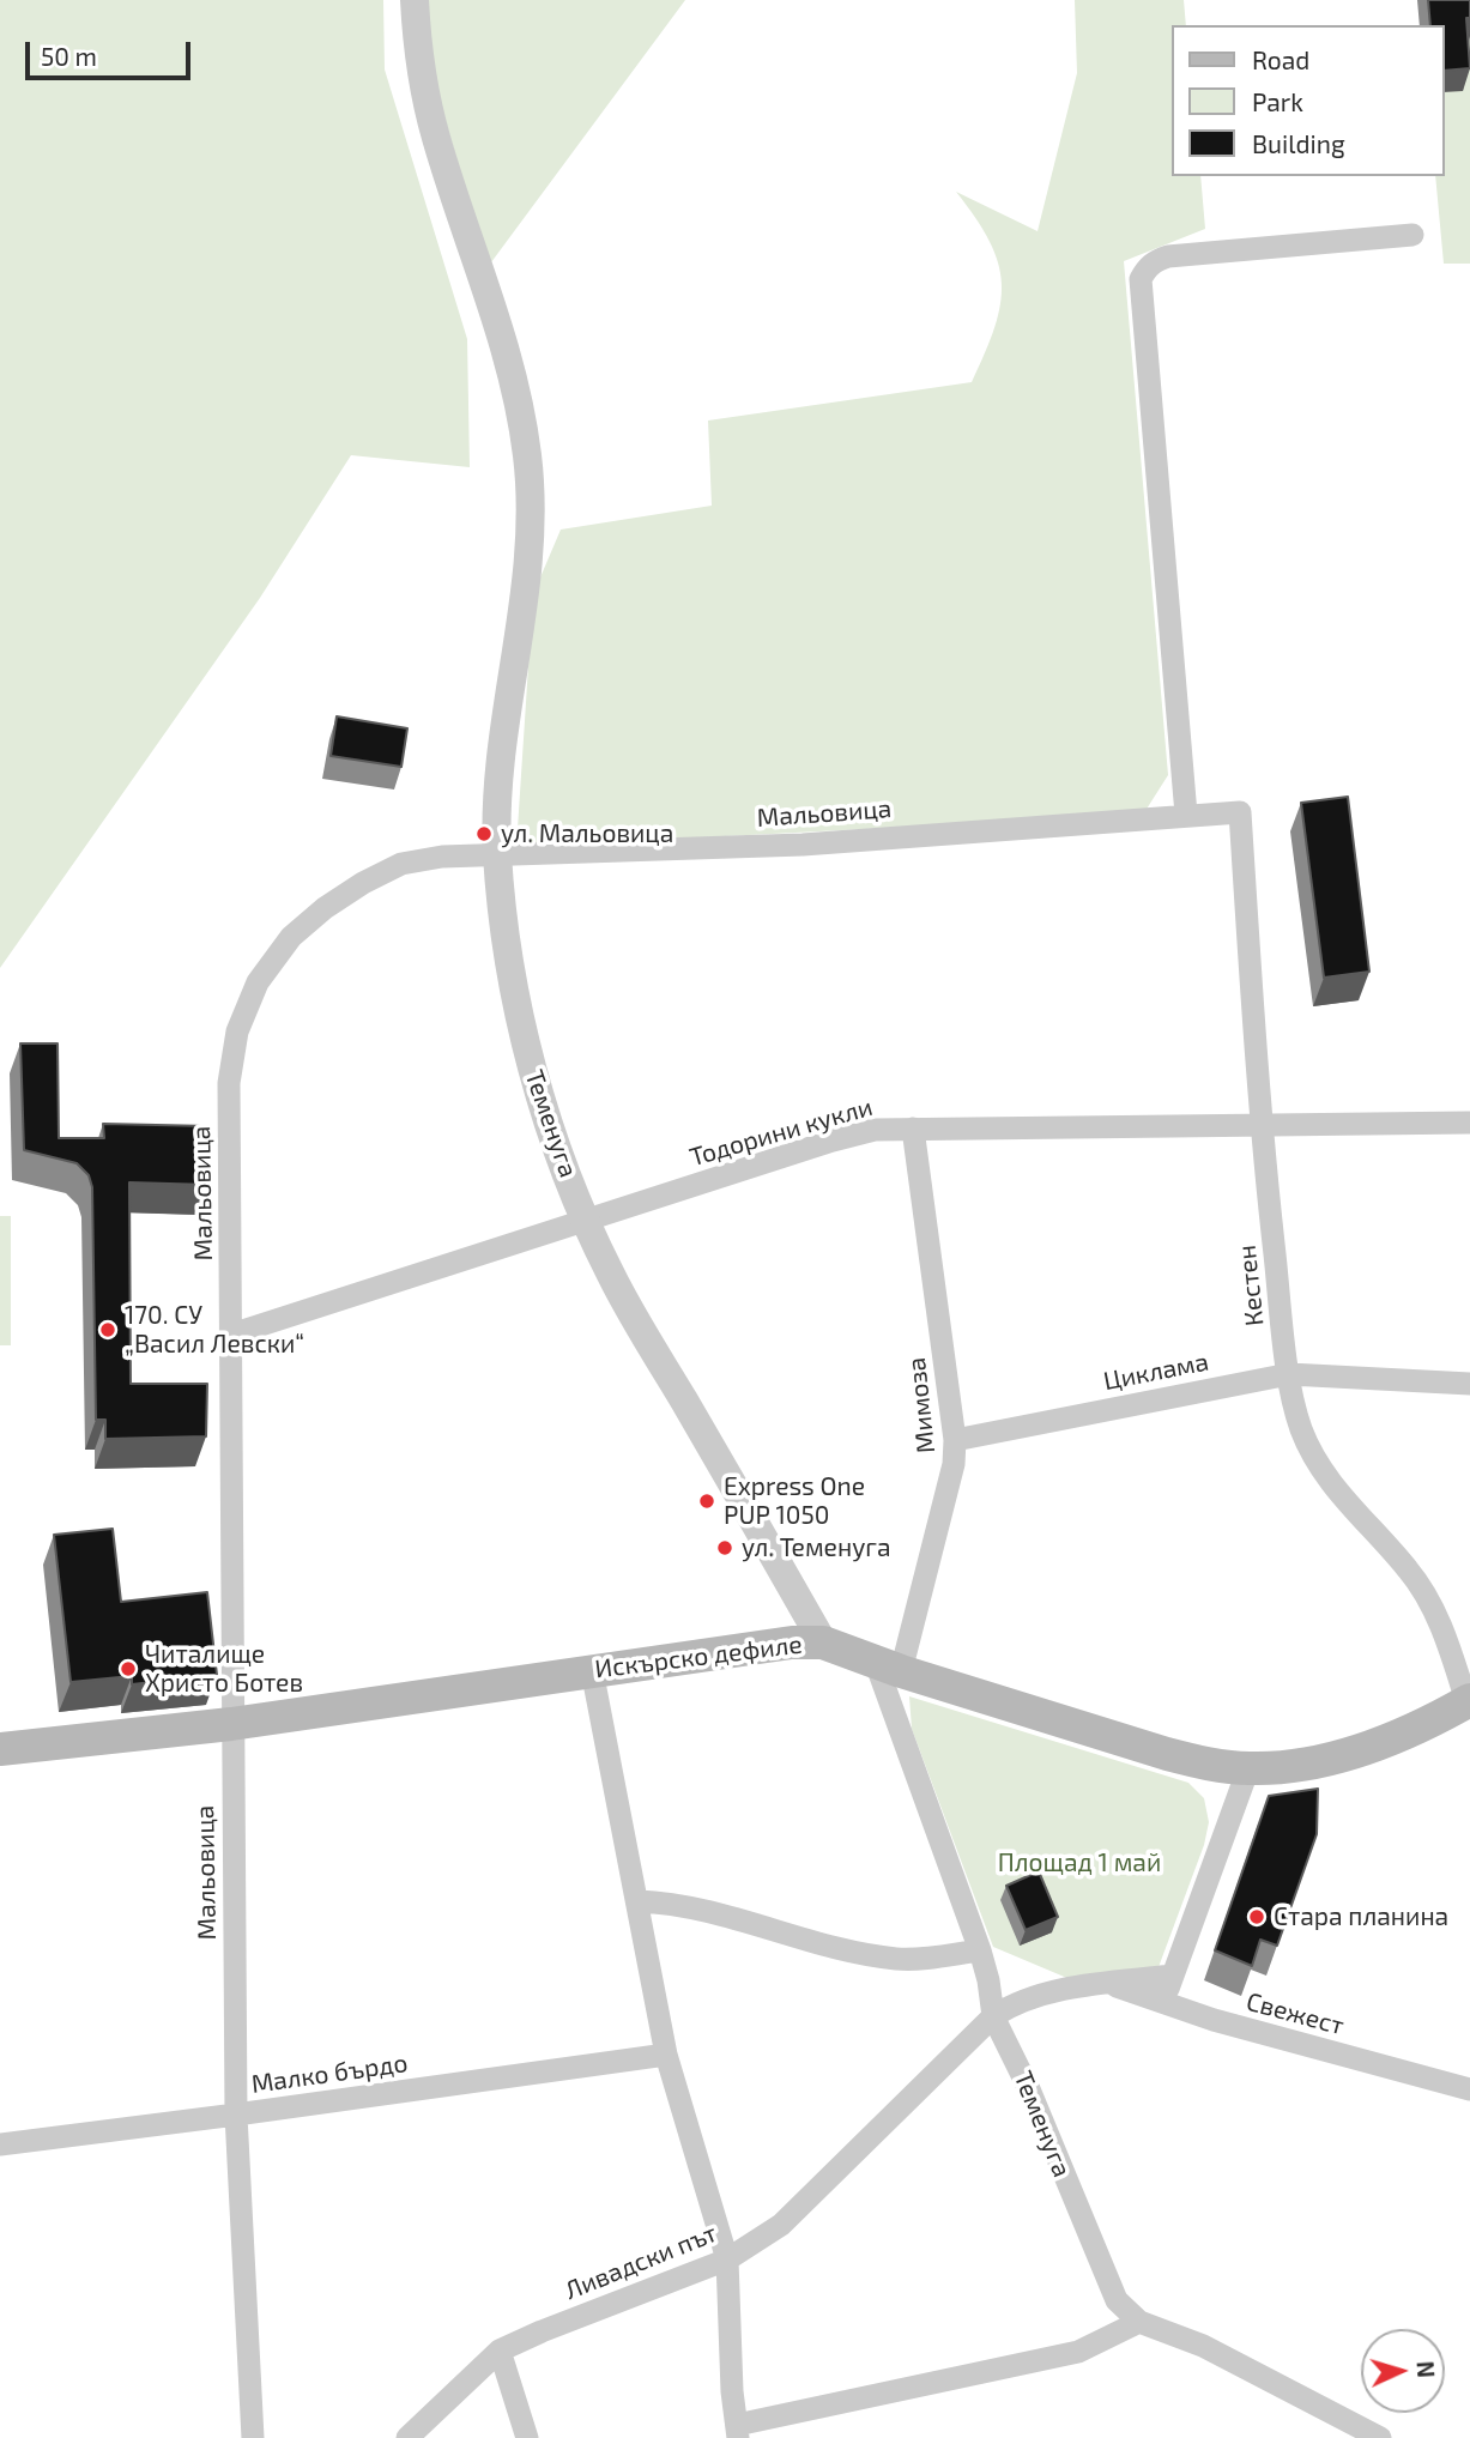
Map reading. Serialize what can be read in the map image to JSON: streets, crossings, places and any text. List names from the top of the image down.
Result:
{
  "streets": {
    "main road": ["Искърско дефиле"],
    "street": [
      "Мальовица",
      "Теменуга",
      "Тодорини кукли",
      "Кестен",
      "Циклама",
      "Мимоза",
      "Свежест",
      "Малко бърдо",
      "Ливадски път"
    ]
  },
  "crossings": [
    ["Мальовица", "Теменуга"],
    ["Мальовица", "Тодорини кукли"],
    ["Мальовица", "Кестен"],
    ["Мальовица", "Искърско дефиле"],
    ["Мальовица", "Малко бърдо"],
    ["Теменуга", "Тодорини кукли"],
    ["Теменуга", "Мимоза"],
    ["Теменуга", "Искърско дефиле"],
    ["Теменуга", "Ливадски път"],
    ["Тодорини кукли", "Кестен"],
    ["Тодорини кукли", "Мимоза"],
    ["Кестен", "Циклама"],
    ["Кестен", "Искърско дефиле"],
    ["Циклама", "Мимоза"],
    ["Мимоза", "Искърско дефиле"],
    ["Свежест", "Ливадски път"]
  ],
  "parks": ["Площад 1 май"],
  "places": [
    "ул. Мальовица",
    "170. СУ „Васил Левски“",
    "Express One PUP 1050",
    "ул. Теменуга",
    "Читалище Христо Ботев",
    "Стара планина"
  ],
  "legend": ["Road", "Park", "Building"],
  "scale_bar": "50 m",
  "north": "right"
}
